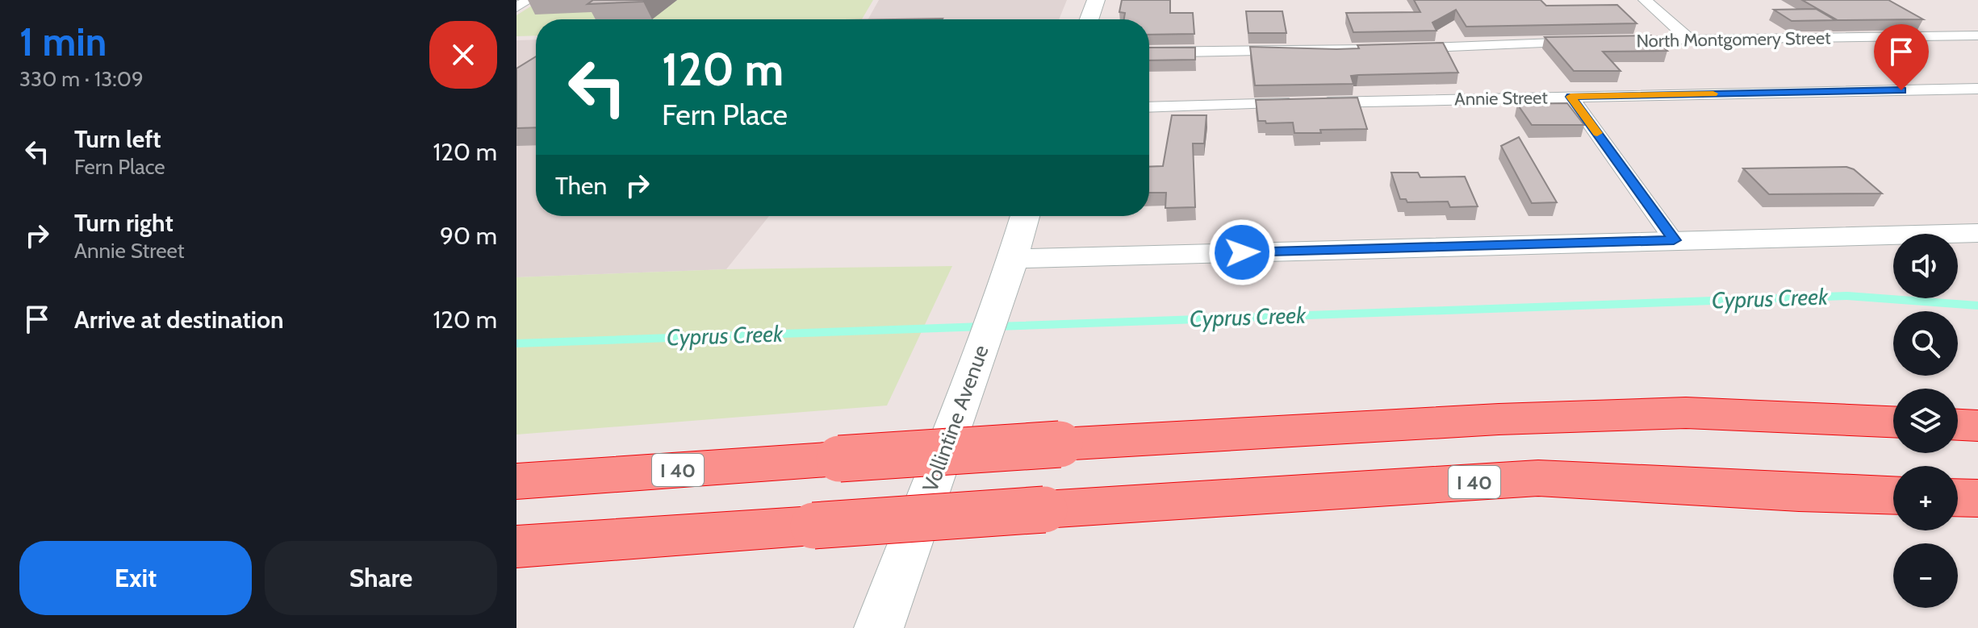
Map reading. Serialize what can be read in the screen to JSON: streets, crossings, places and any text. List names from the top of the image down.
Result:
{
  "streets": {
    "highway": ["I 40"],
    "street": ["North Montgomery Street", "Annie Street", "Vollintine Avenue"]
  },
  "water": ["Cyprus Creek"],
  "page": {
    "heading": ["1 min", "330 m · 13:09"],
    "turn": ["120 m", "Fern Place"],
    "list": [
      {
        "name": "Turn left",
        "note": "Fern Place",
        "value": "120 m"
      },
      {
        "name": "Turn right",
        "note": "Annie Street",
        "value": "90 m"
      },
      {
        "name": "Arrive at destination",
        "value": "120 m"
      }
    ],
    "then": "Then",
    "map_buttons": ["+", "−"],
    "buttons": ["Exit", "Share"]
  }
}
